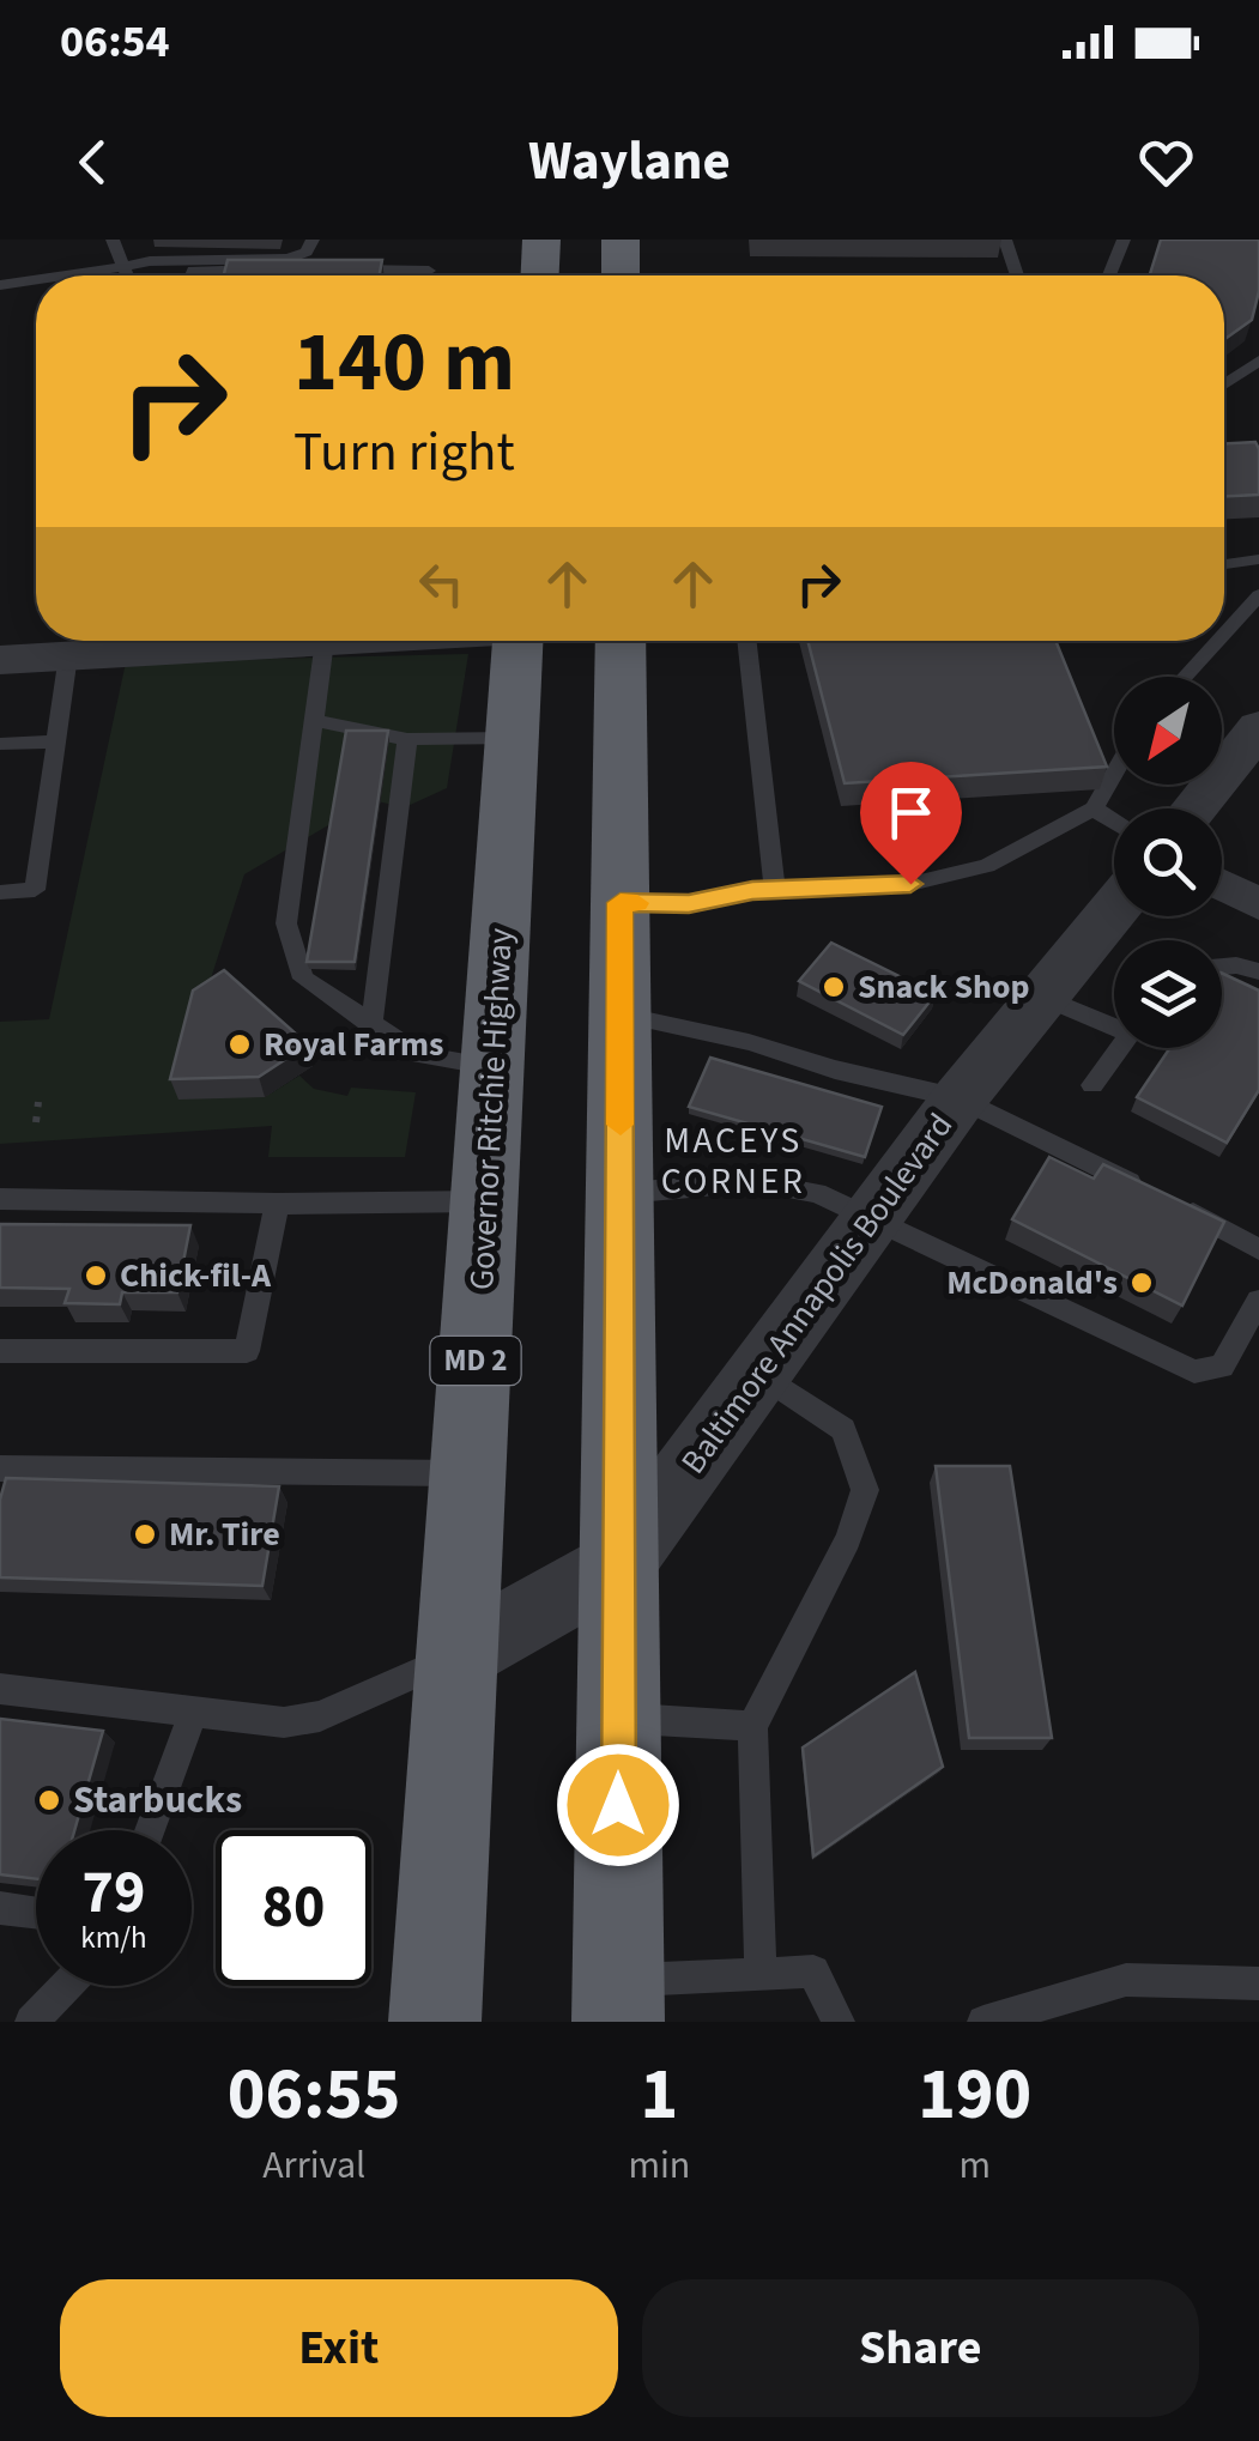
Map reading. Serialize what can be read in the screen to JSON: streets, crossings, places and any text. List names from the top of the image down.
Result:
{
  "streets": {
    "highway": ["Governor Ritchie Highway", "MD 2"],
    "street": ["Baltimore Annapolis Boulevard"]
  },
  "crossings": [
    ["Governor Ritchie Highway", "Baltimore Annapolis Boulevard"]
  ],
  "districts": ["MACEYS CORNER"],
  "places": [
    "Snack Shop",
    "Royal Farms",
    "Chick-fil-A",
    "McDonald's",
    "Mr. Tire",
    "Starbucks"
  ],
  "north": "bottom left",
  "page": {
    "status": "06:54",
    "header": "Waylane",
    "turn": ["140 m", "Turn right"],
    "speed": "79 km/h",
    "limit": "80",
    "eta": [
      "06:55",
      "Arrival",
      "1",
      "min",
      "190",
      "m"
    ],
    "buttons": ["Exit", "Share"]
  }
}
